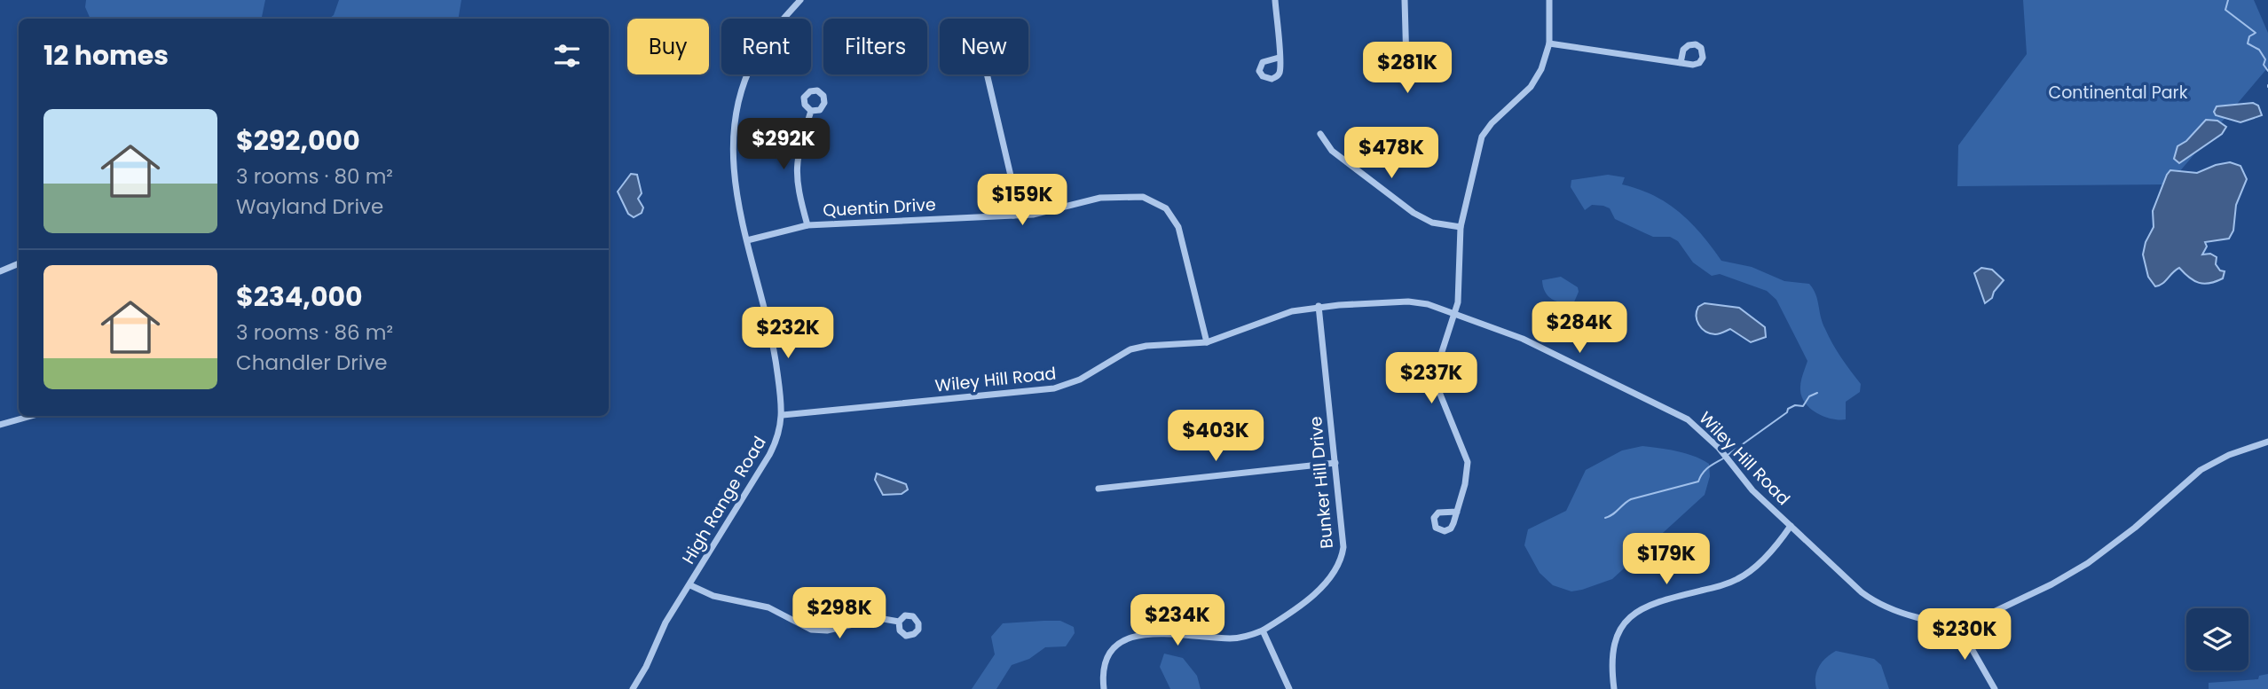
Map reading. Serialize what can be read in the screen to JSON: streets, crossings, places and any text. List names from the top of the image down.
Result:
{
  "streets": {
    "street": [
      "Quentin Drive",
      "Wiley Hill Road",
      "Bunker Hill Drive",
      "High Range Road"
    ]
  },
  "crossings": [
    ["Quentin Drive", "Wiley Hill Road"],
    ["Quentin Drive", "High Range Road"],
    ["Wiley Hill Road", "Bunker Hill Drive"],
    ["Wiley Hill Road", "High Range Road"]
  ],
  "parks": ["Continental Park"],
  "page": {
    "chip": [
      "Buy",
      "Rent",
      "Filters",
      "New"
    ],
    "heading": "12 homes",
    "price": [
      "$281K",
      "$292K",
      "$478K",
      "$159K",
      "$284K",
      "$232K",
      "$237K",
      "$403K",
      "$179K",
      "$298K",
      "$234K",
      "$230K"
    ],
    "list": [
      {
        "name": "$292,000",
        "note": "3 rooms · 80 m² · Wayland Drive"
      },
      {
        "name": "$234,000",
        "note": "3 rooms · 86 m² · Chandler Drive"
      }
    ]
  }
}
